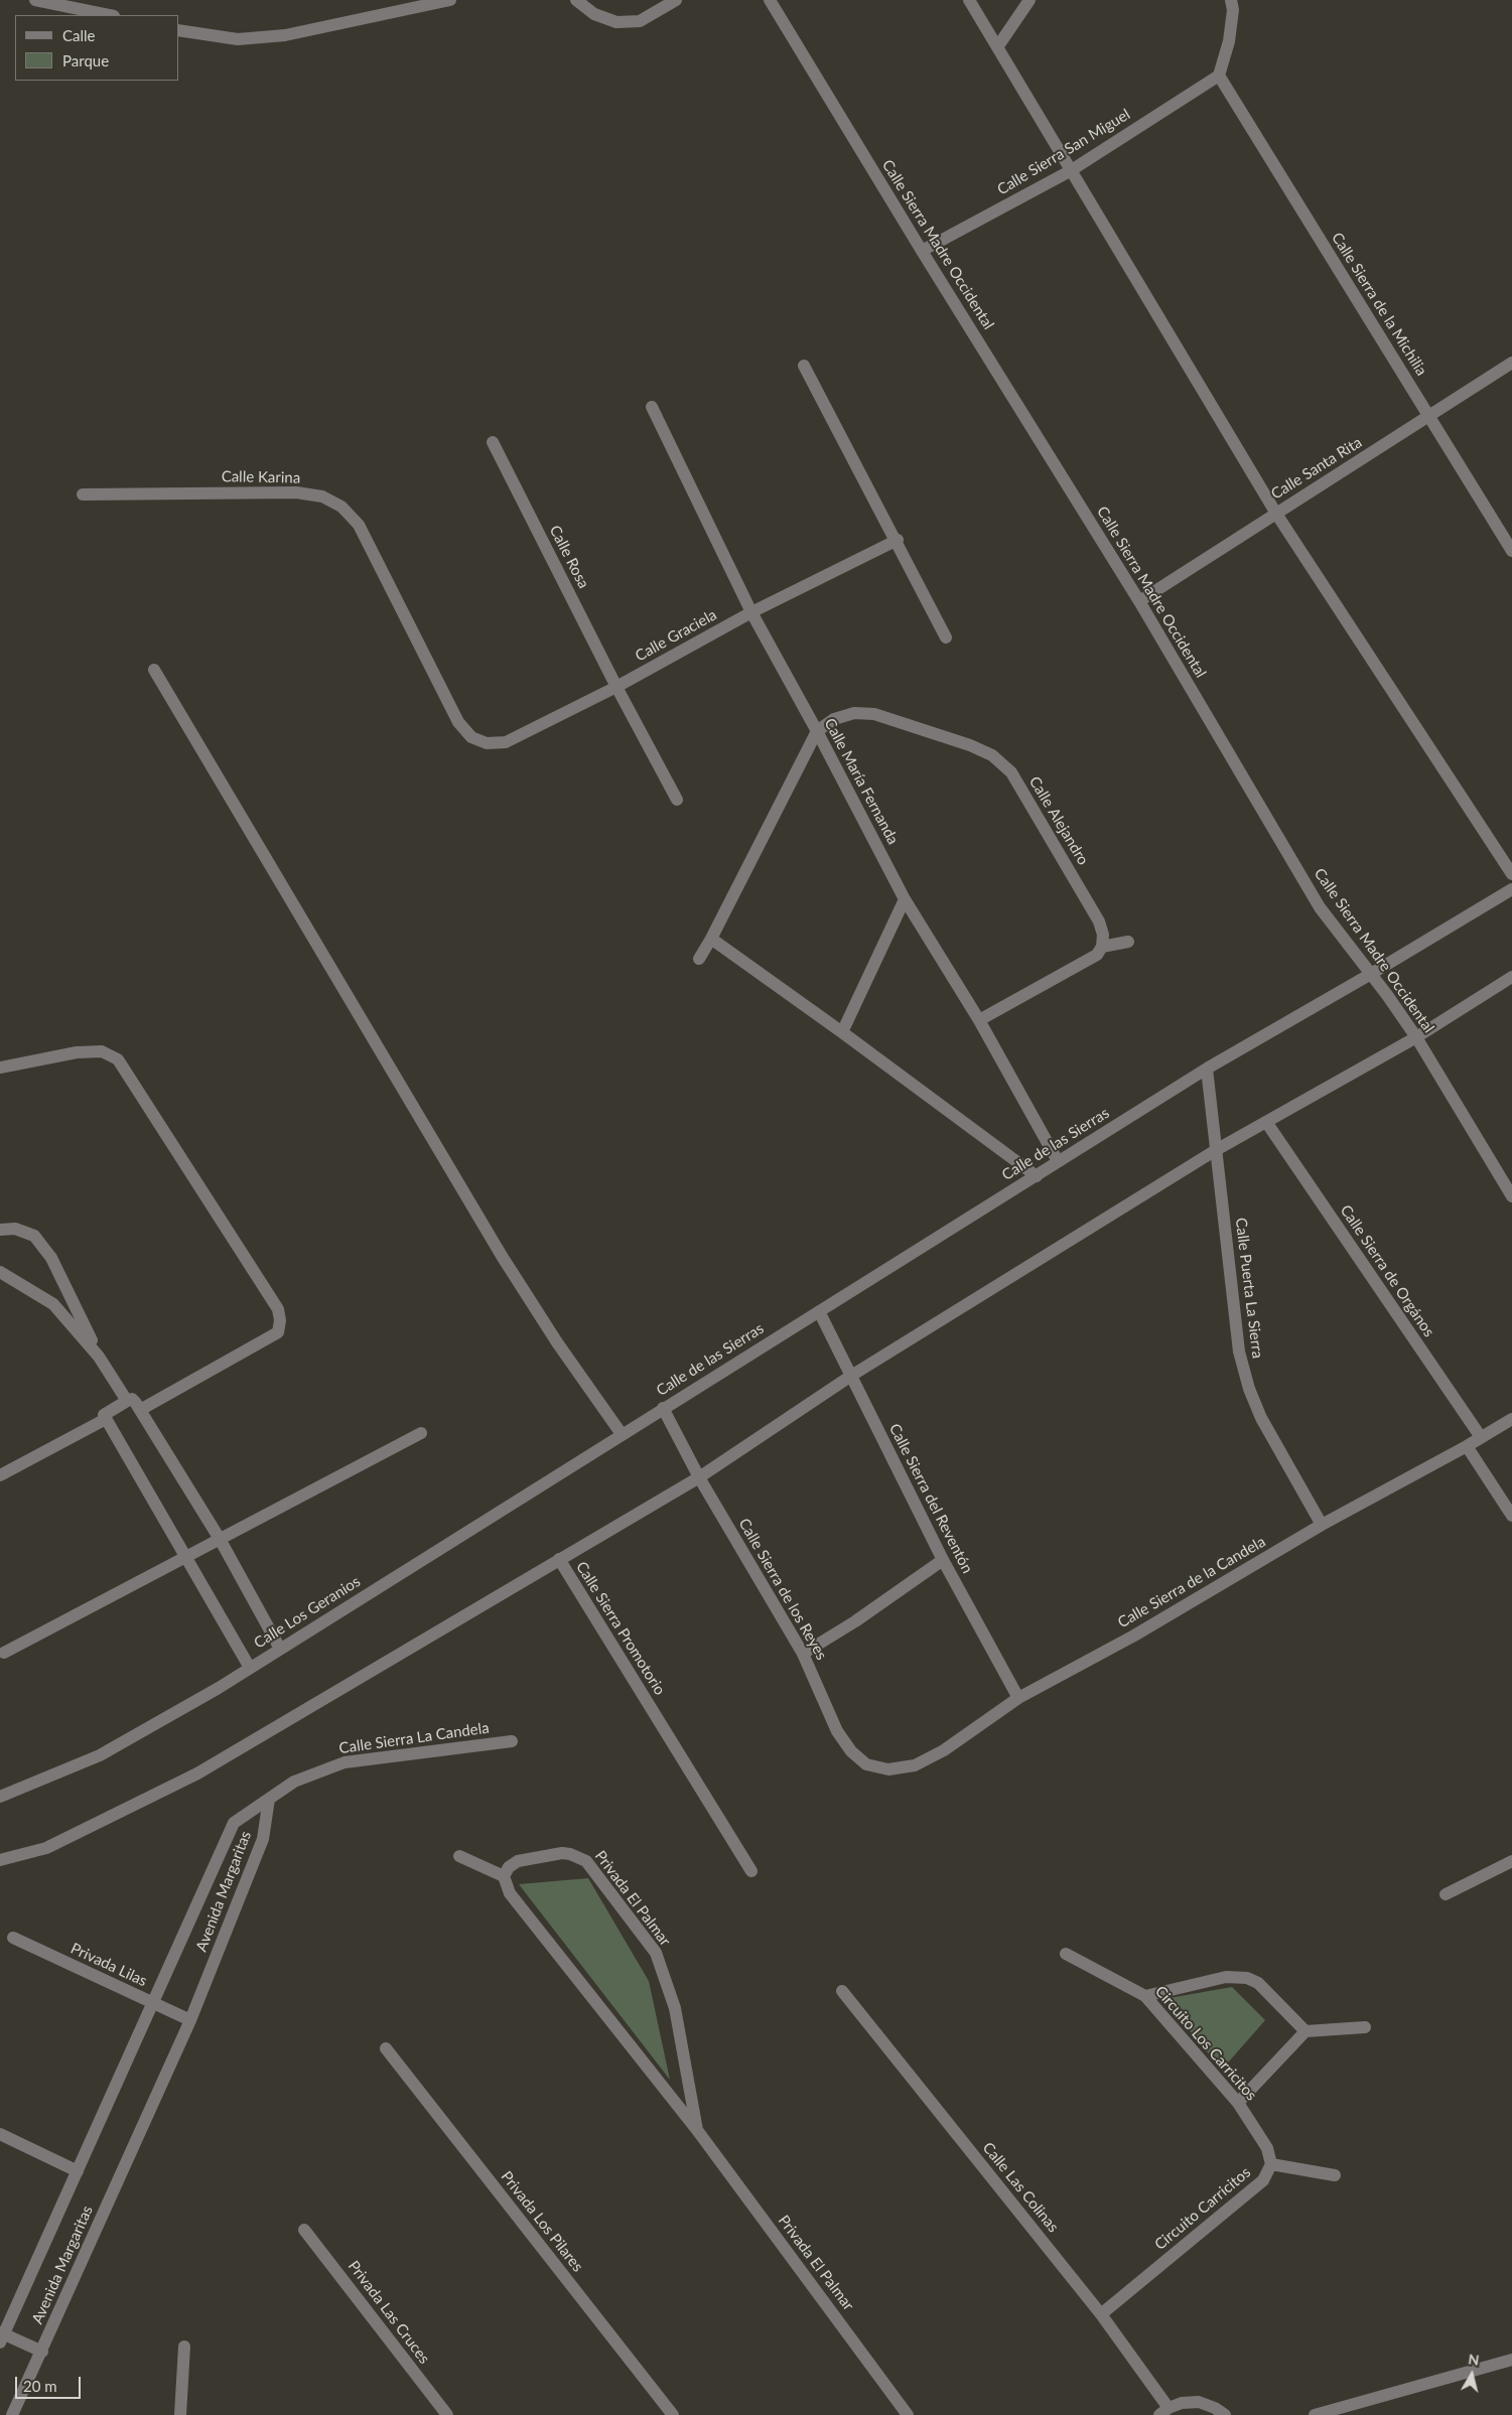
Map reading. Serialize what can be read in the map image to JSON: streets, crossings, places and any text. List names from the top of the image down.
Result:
{
  "streets": {
    "street": [
      "Calle Sierra San Miguel",
      "Calle Sierra Madre Occidental",
      "Calle Sierra de la Michilia",
      "Calle Santa Rita",
      "Calle Karina",
      "Calle Rosa",
      "Calle Graciela",
      "Calle María Fernanda",
      "Calle Alejandro",
      "Calle de las Sierras",
      "Calle Sierra de Orgános",
      "Calle Puerta La Sierra",
      "Calle Sierra del Reventón",
      "Calle Sierra de la Candela",
      "Calle Sierra de los Reyes",
      "Calle Los Geranios",
      "Calle Sierra Promotorio",
      "Calle Sierra La Candela",
      "Avenida Margaritas",
      "Privada El Palmar",
      "Privada Lilas",
      "Circuito Los Carricitos",
      "Calle Las Colinas",
      "Circuito Carricitos",
      "Privada Los Pilares",
      "Privada Las Cruces"
    ]
  },
  "crossings": [
    ["Calle Sierra San Miguel", "Calle Sierra Madre Occidental"],
    ["Calle Sierra San Miguel", "Calle Sierra de la Michilia"],
    ["Calle Sierra Madre Occidental", "Calle Santa Rita"],
    ["Calle Sierra Madre Occidental", "Calle de las Sierras"],
    ["Calle Sierra de la Michilia", "Calle Santa Rita"],
    ["Calle Karina", "Calle Rosa"],
    ["Calle Karina", "Calle Graciela"],
    ["Calle Rosa", "Calle Graciela"],
    ["Calle Graciela", "Calle María Fernanda"],
    ["Calle María Fernanda", "Calle Alejandro"],
    ["Calle María Fernanda", "Calle de las Sierras"],
    ["Calle de las Sierras", "Calle Puerta La Sierra"],
    ["Calle de las Sierras", "Calle Sierra del Reventón"],
    ["Calle de las Sierras", "Calle Sierra de los Reyes"],
    ["Calle de las Sierras", "Calle Los Geranios"],
    ["Calle Sierra de Orgános", "Calle Sierra de la Candela"],
    ["Calle Puerta La Sierra", "Calle Sierra de la Candela"],
    ["Calle Sierra del Reventón", "Calle Sierra de la Candela"],
    ["Calle Sierra de la Candela", "Calle Sierra de los Reyes"],
    ["Calle Sierra La Candela", "Avenida Margaritas"],
    ["Avenida Margaritas", "Privada Lilas"],
    ["Circuito Los Carricitos", "Circuito Carricitos"],
    ["Calle Las Colinas", "Circuito Carricitos"]
  ],
  "legend": ["Calle", "Parque"],
  "scale_bar": "20 m",
  "north": "top"
}
